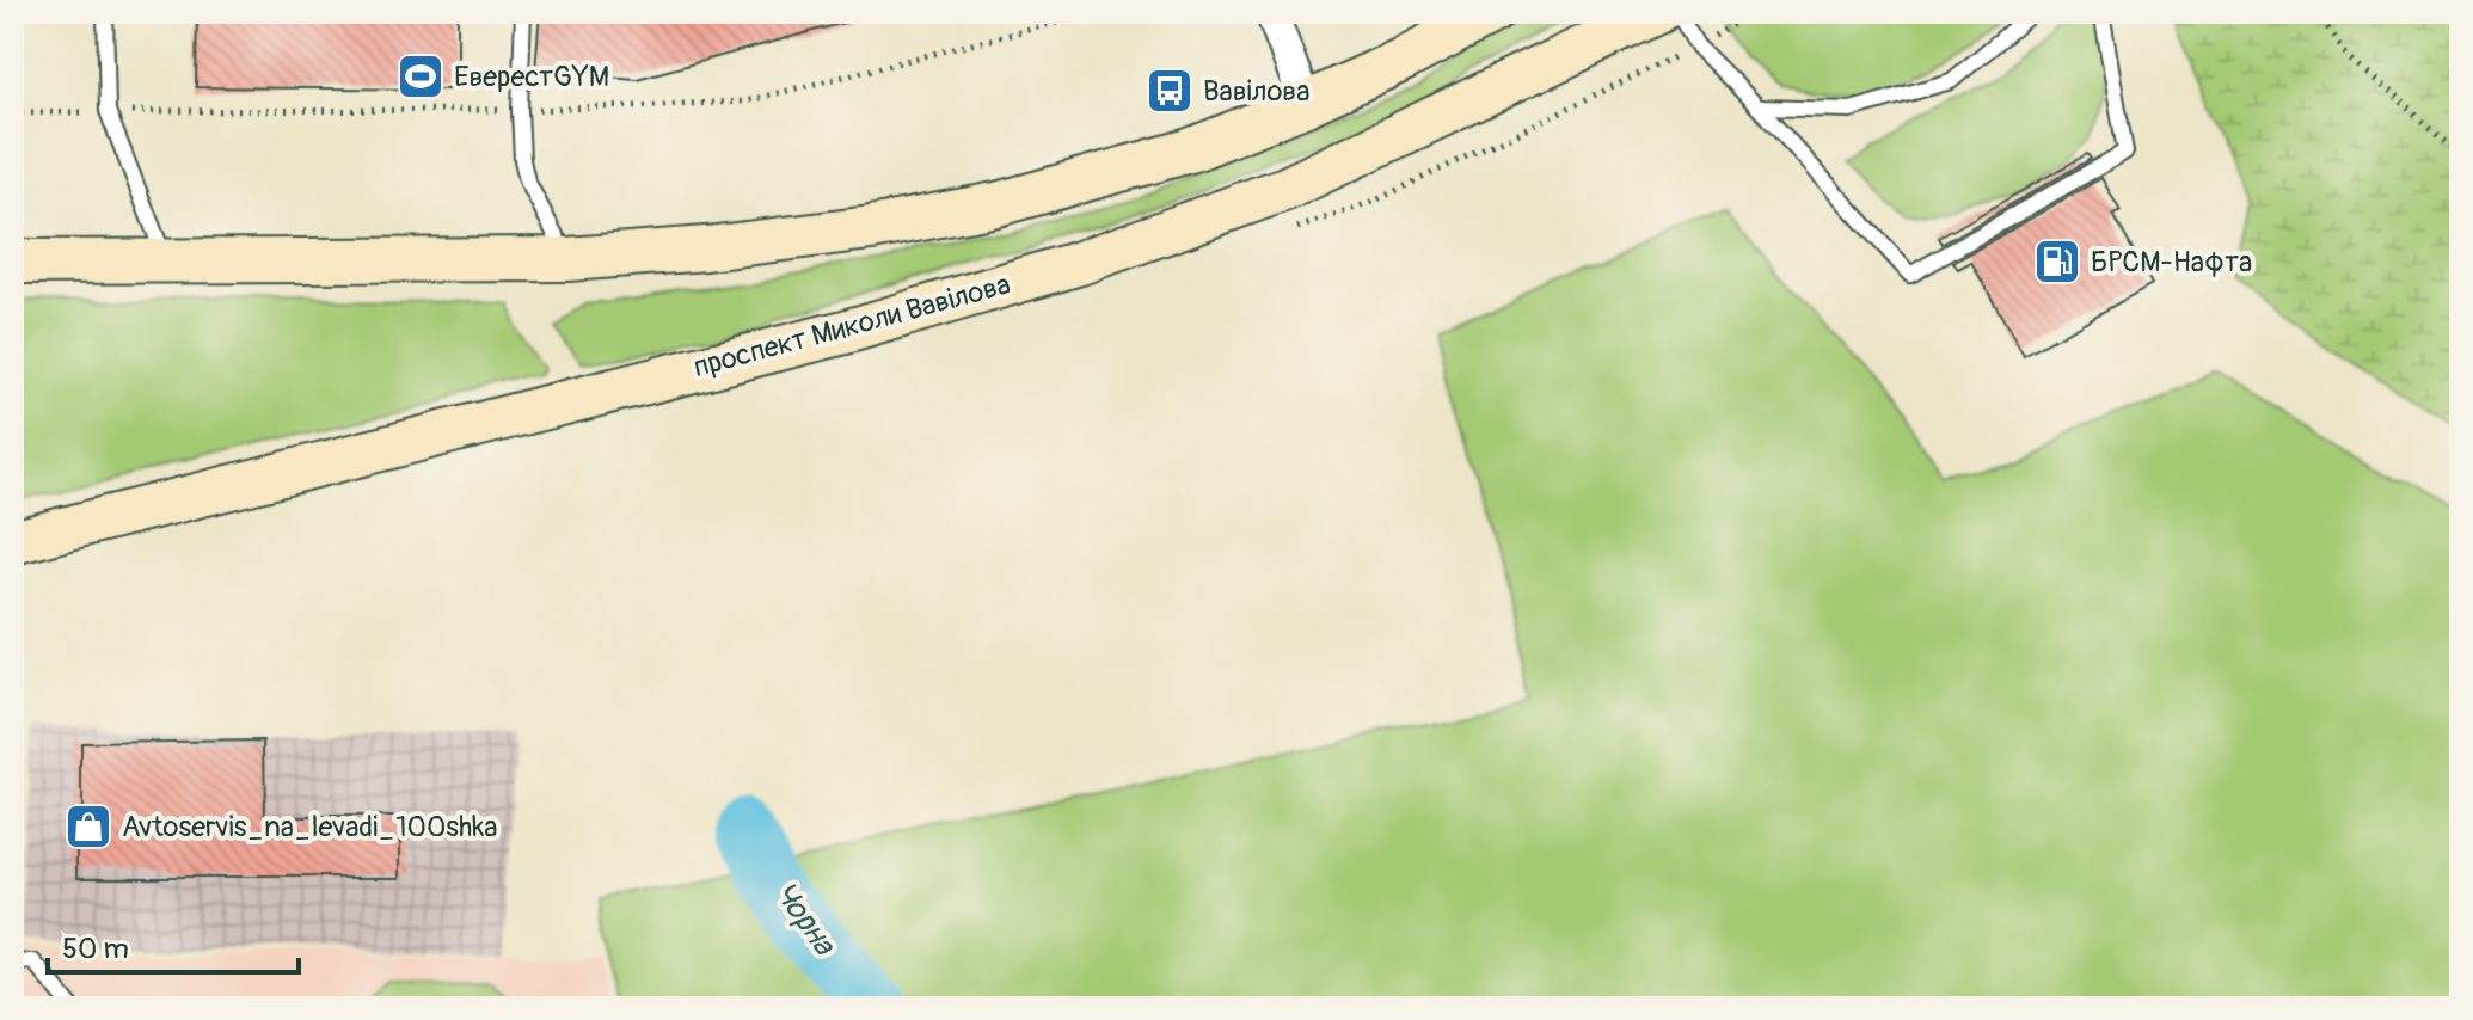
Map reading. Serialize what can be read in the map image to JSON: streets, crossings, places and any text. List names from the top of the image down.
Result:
{
  "streets": {
    "main road": ["проспект Миколи Вавілова"]
  },
  "water": ["Чорна"],
  "places": {
    "sports": ["ЕверестGYM"],
    "bus stop": ["Вавілова"],
    "fuel station": ["БРСМ-Нафта"],
    "shop": ["Avtoservis_na_levadi_100shka"]
  },
  "scale_bar": "50 m"
}
